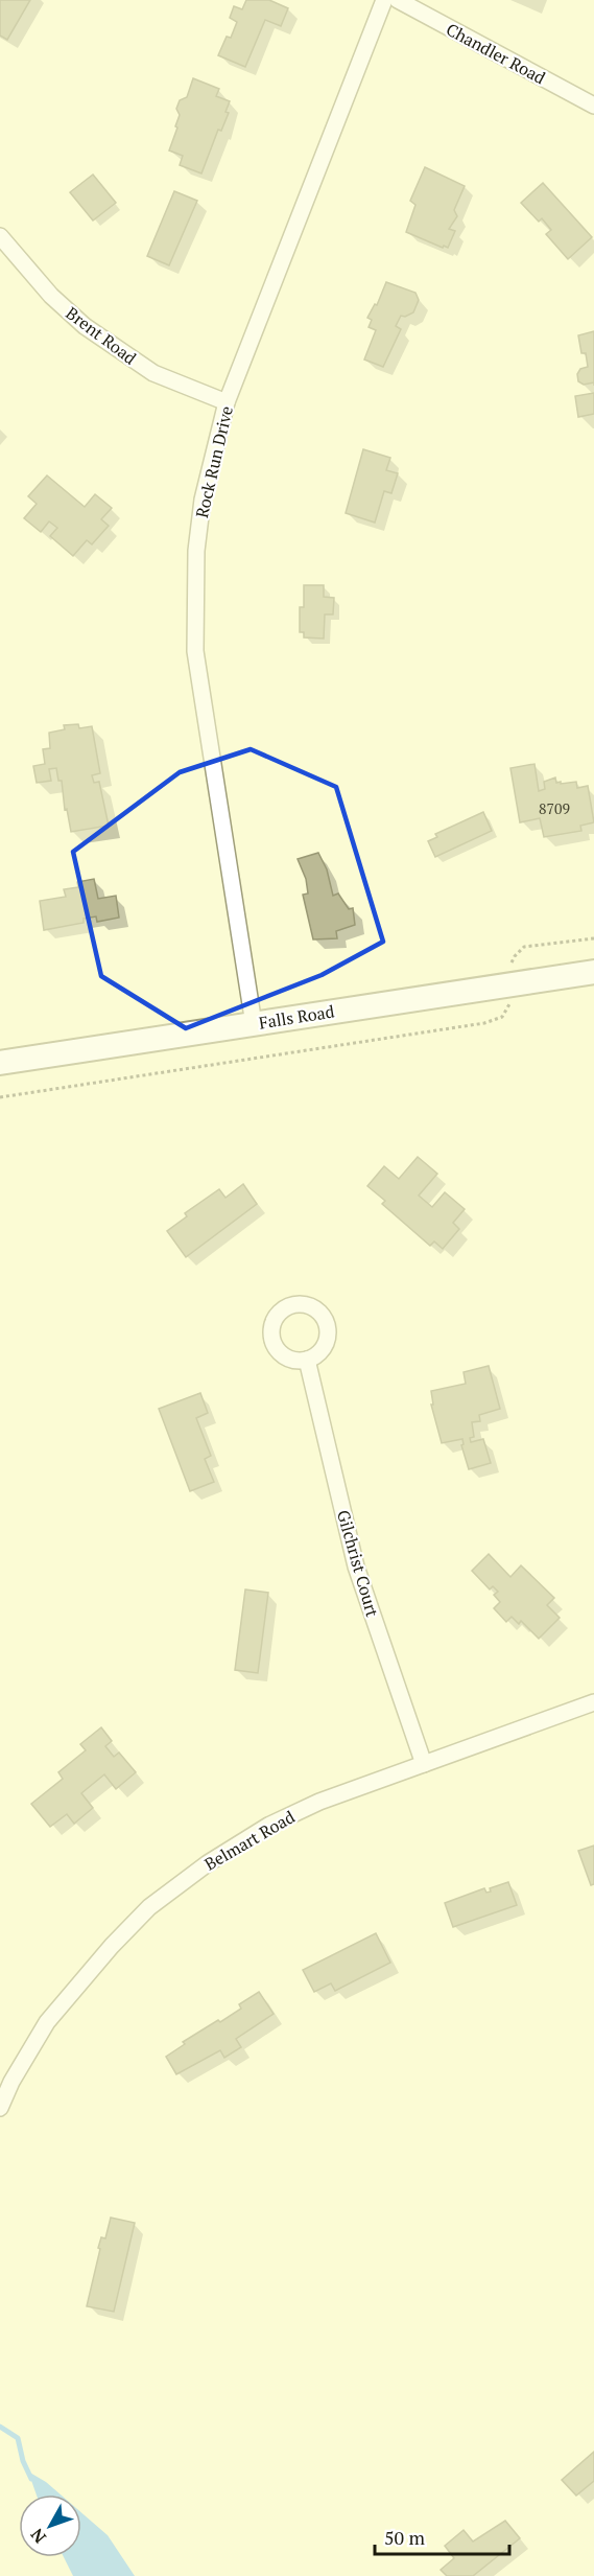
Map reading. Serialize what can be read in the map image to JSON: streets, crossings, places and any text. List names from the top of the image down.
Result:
{
  "streets": {
    "main road": ["Falls Road"],
    "street": [
      "Chandler Road",
      "Brent Road",
      "Rock Run Drive",
      "Gilchrist Court",
      "Belmart Road"
    ]
  },
  "crossings": [
    ["Brent Road", "Rock Run Drive"],
    ["Rock Run Drive", "Falls Road"],
    ["Gilchrist Court", "Belmart Road"]
  ],
  "house_numbers": ["8709"],
  "scale_bar": "50 m",
  "north": "bottom left"
}
